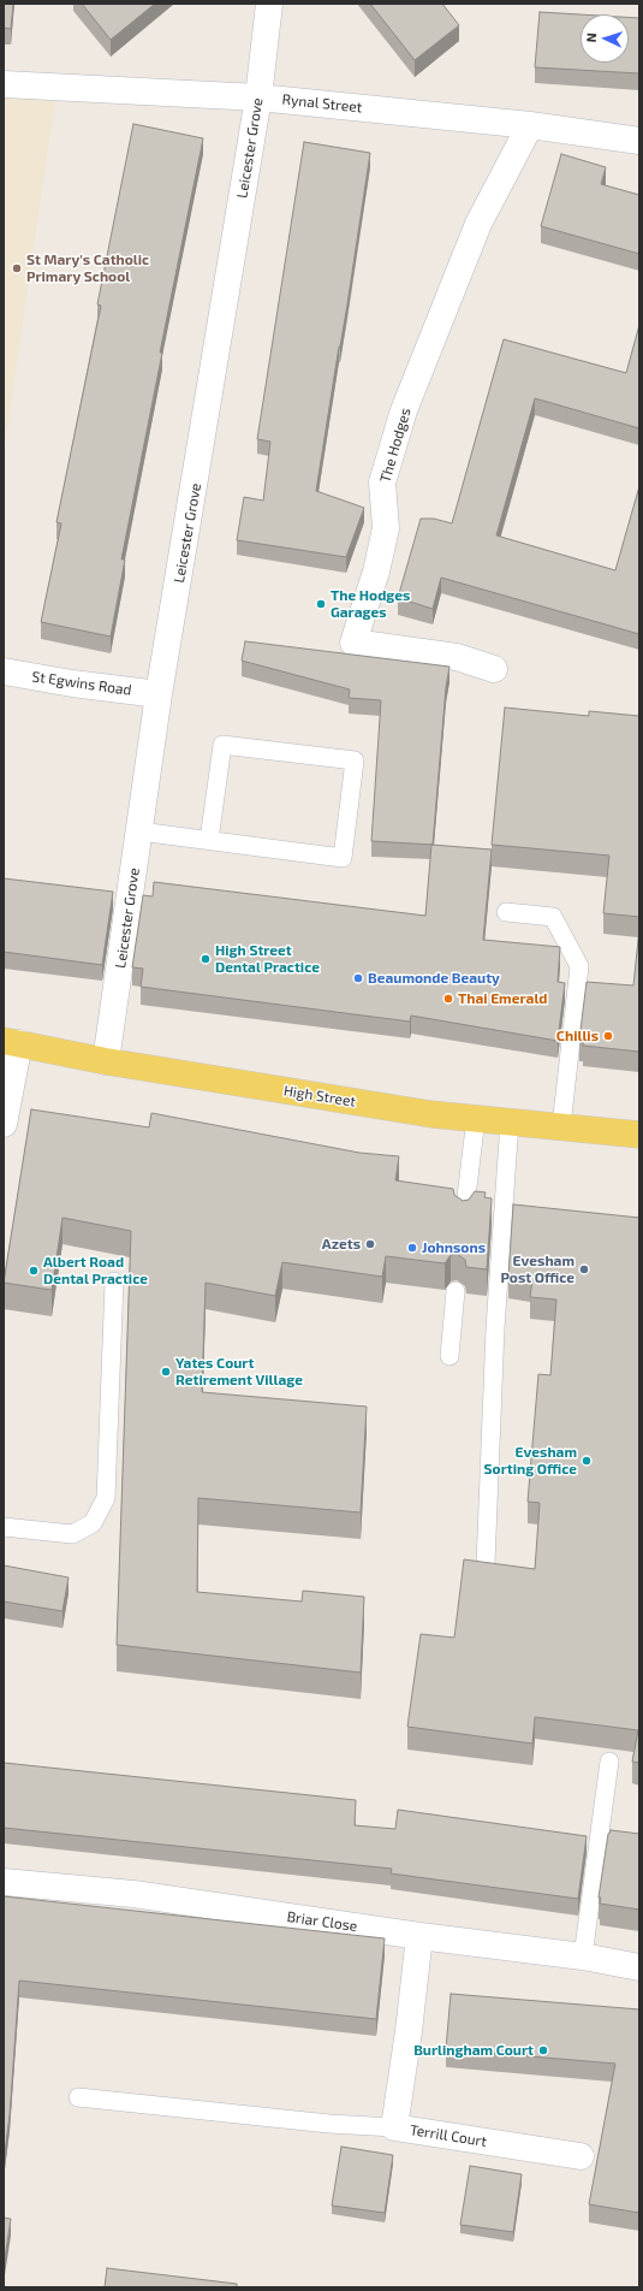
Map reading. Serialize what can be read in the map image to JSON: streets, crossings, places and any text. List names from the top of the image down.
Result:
{
  "streets": {
    "main road": ["High Street"],
    "street": [
      "Rynal Street",
      "Leicester Grove",
      "The Hodges",
      "St Egwins Road",
      "Briar Close",
      "Terrill Court"
    ]
  },
  "crossings": [
    ["Rynal Street", "Leicester Grove"],
    ["Rynal Street", "The Hodges"],
    ["Leicester Grove", "St Egwins Road"],
    ["Leicester Grove", "High Street"],
    ["Briar Close", "Terrill Court"]
  ],
  "places": [
    "St Mary's Catholic Primary School",
    "The Hodges Garages",
    "High Street Dental Practice",
    "Beaumonde Beauty",
    "Thai Emerald",
    "Chillis",
    "Azets",
    "Johnsons",
    "Evesham Post Office",
    "Albert Road Dental Practice",
    "Yates Court Retirement Village",
    "Evesham Sorting Office",
    "Burlingham Court"
  ],
  "north": "left"
}
